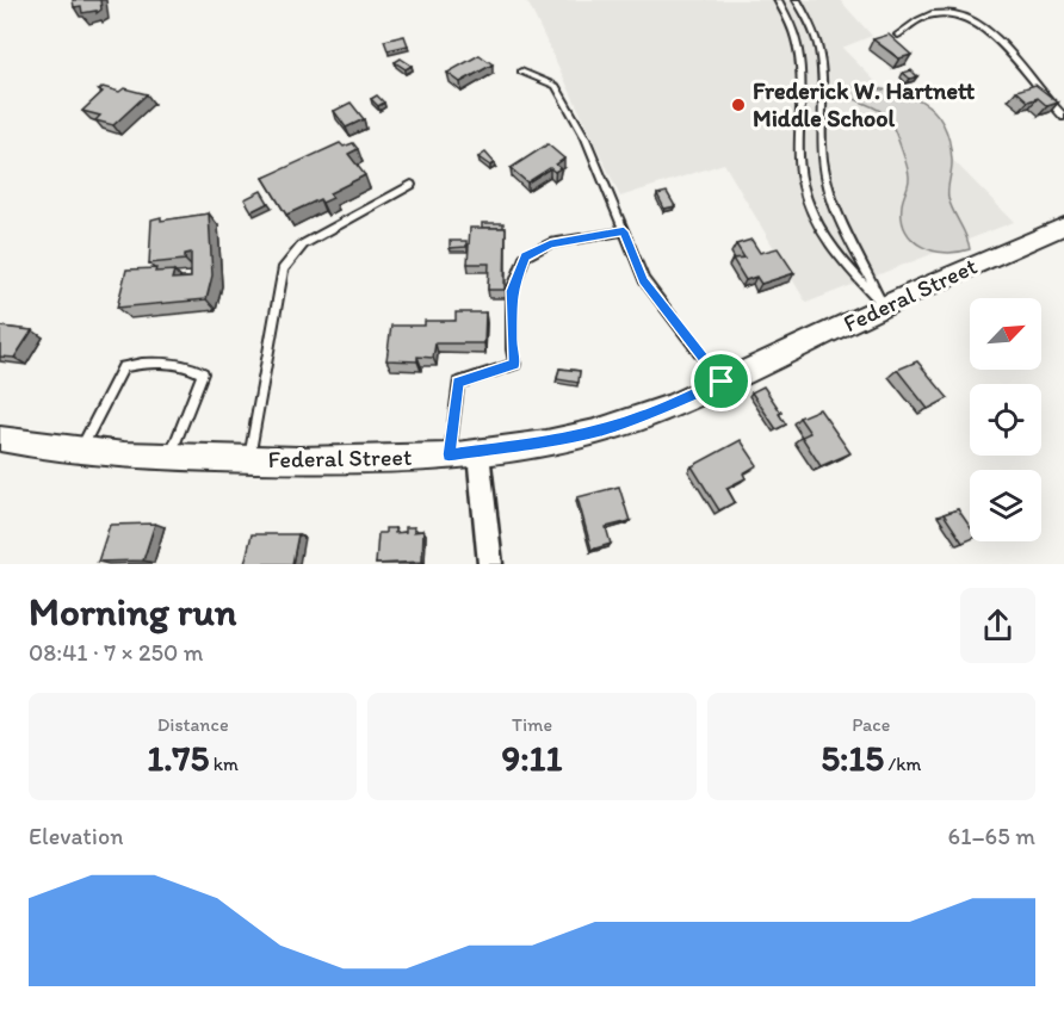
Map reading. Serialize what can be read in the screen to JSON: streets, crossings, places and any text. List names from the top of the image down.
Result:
{
  "streets": {
    "street": ["Federal Street"]
  },
  "places": ["Frederick W. Hartnett Middle School"],
  "north": "top right",
  "page": {
    "heading": ["Morning run", "08:41 · 7 × 250 m"],
    "stats": [
      ["Distance", "1.75 km"],
      ["Time", "9:11"],
      ["Pace", "5:15 /km"]
    ],
    "chart": ["Elevation", "61–65 m"]
  }
}
